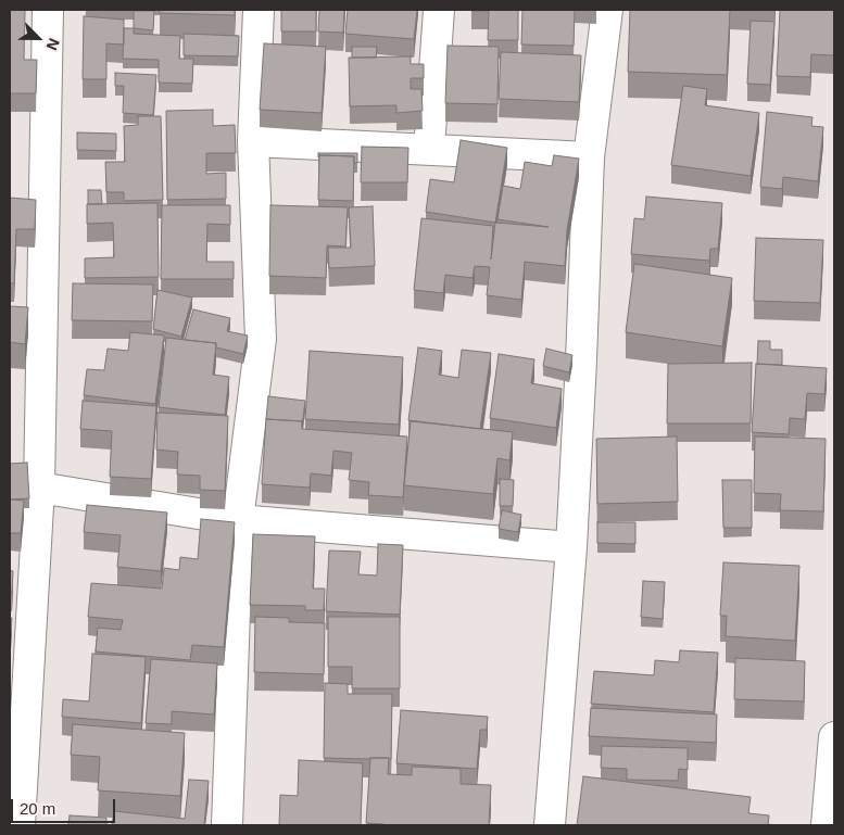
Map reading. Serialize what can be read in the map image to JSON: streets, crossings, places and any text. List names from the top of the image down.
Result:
{
  "scale_bar": "20 m",
  "north": "bottom right"
}
